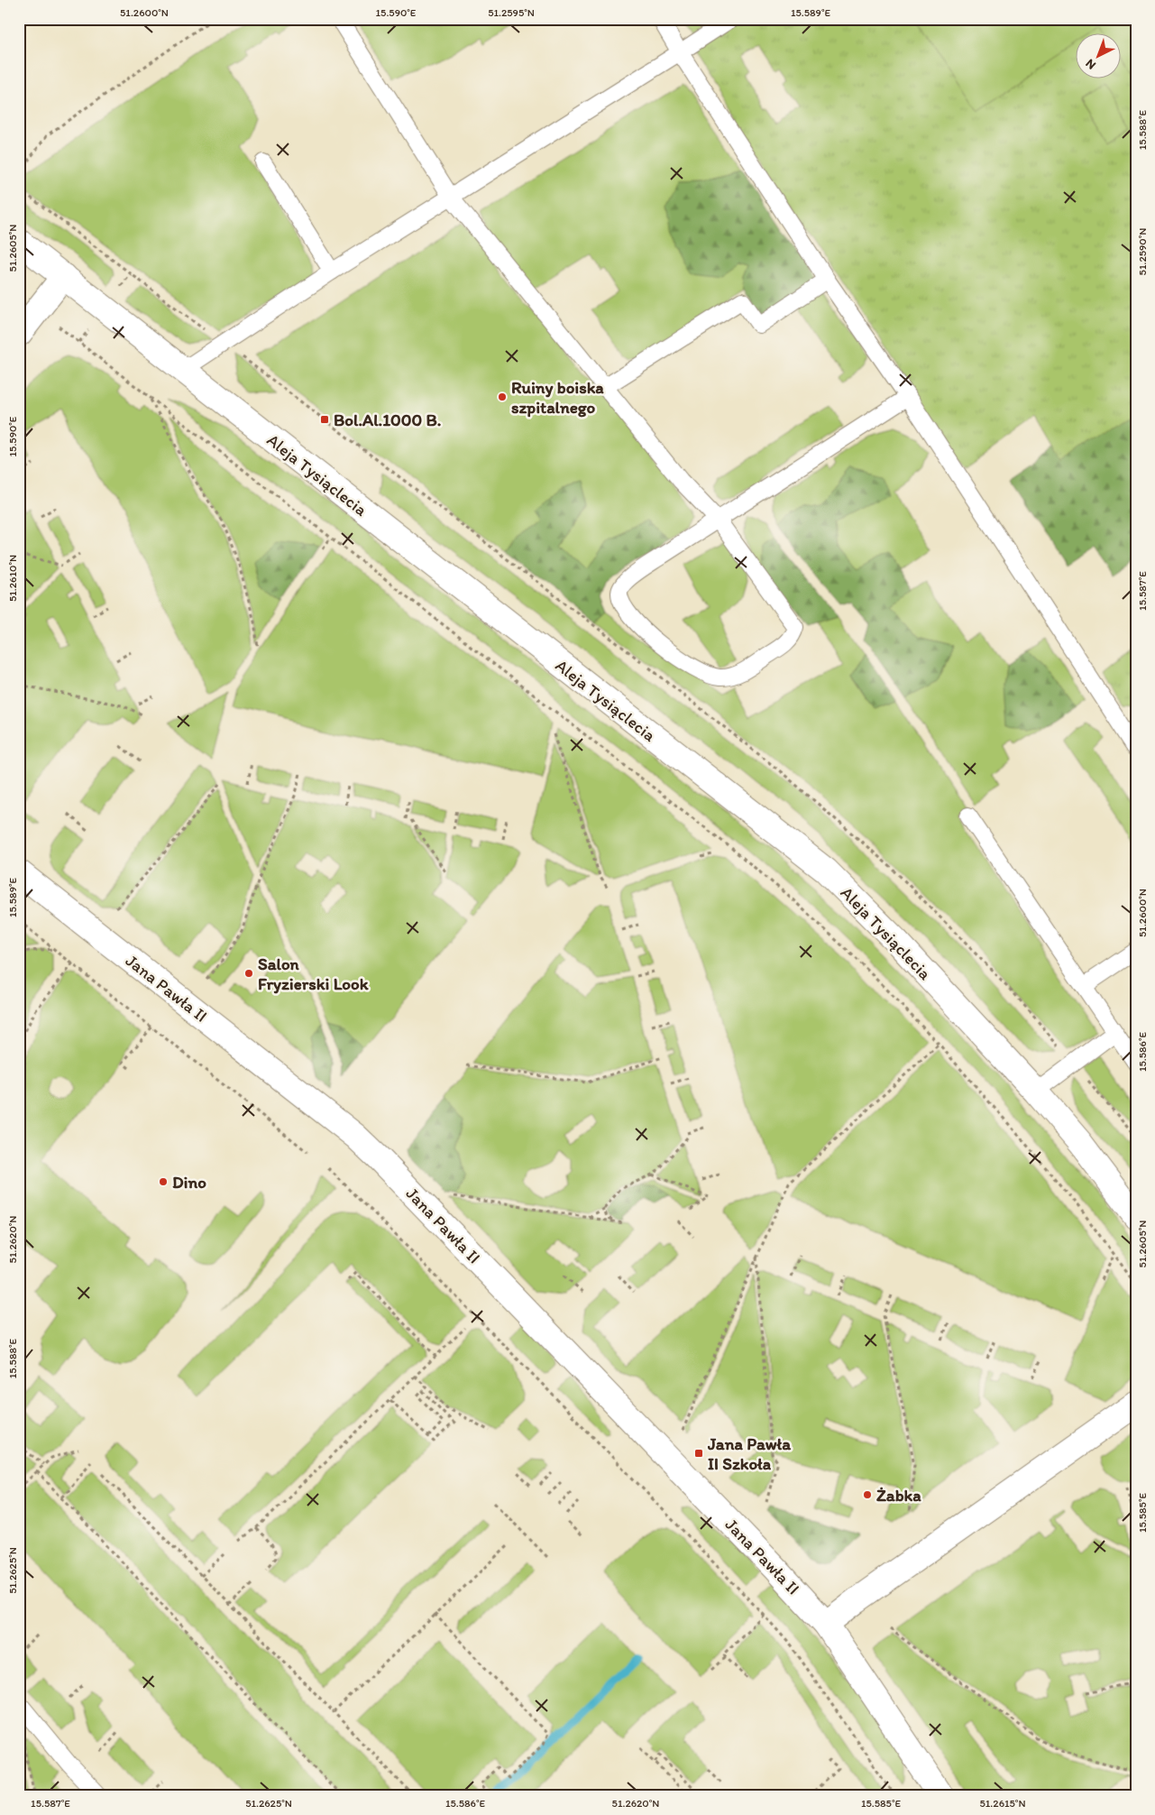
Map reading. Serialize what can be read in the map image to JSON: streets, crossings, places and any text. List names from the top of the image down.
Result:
{
  "streets": {
    "street": ["Aleja Tysiąclecia", "Jana Pawła II"]
  },
  "places": {
    "other": [
      "Ruiny boiska szpitalnego",
      "Salon Fryzierski Look",
      "Dino",
      "Żabka"
    ],
    "transit": ["Bol.Al.1000 B.", "Jana Pawła II Szkoła"]
  },
  "north": "bottom left",
  "coordinates": [
    "51.2600°N",
    "15.590°E",
    "51.2595°N",
    "15.589°E",
    "15.588°E",
    "51.2605°N",
    "51.2590°N",
    "51.2610°N",
    "15.587°E",
    "15.586°E",
    "51.2620°N",
    "15.585°E",
    "51.2625°N",
    "51.2615°N"
  ]
}
